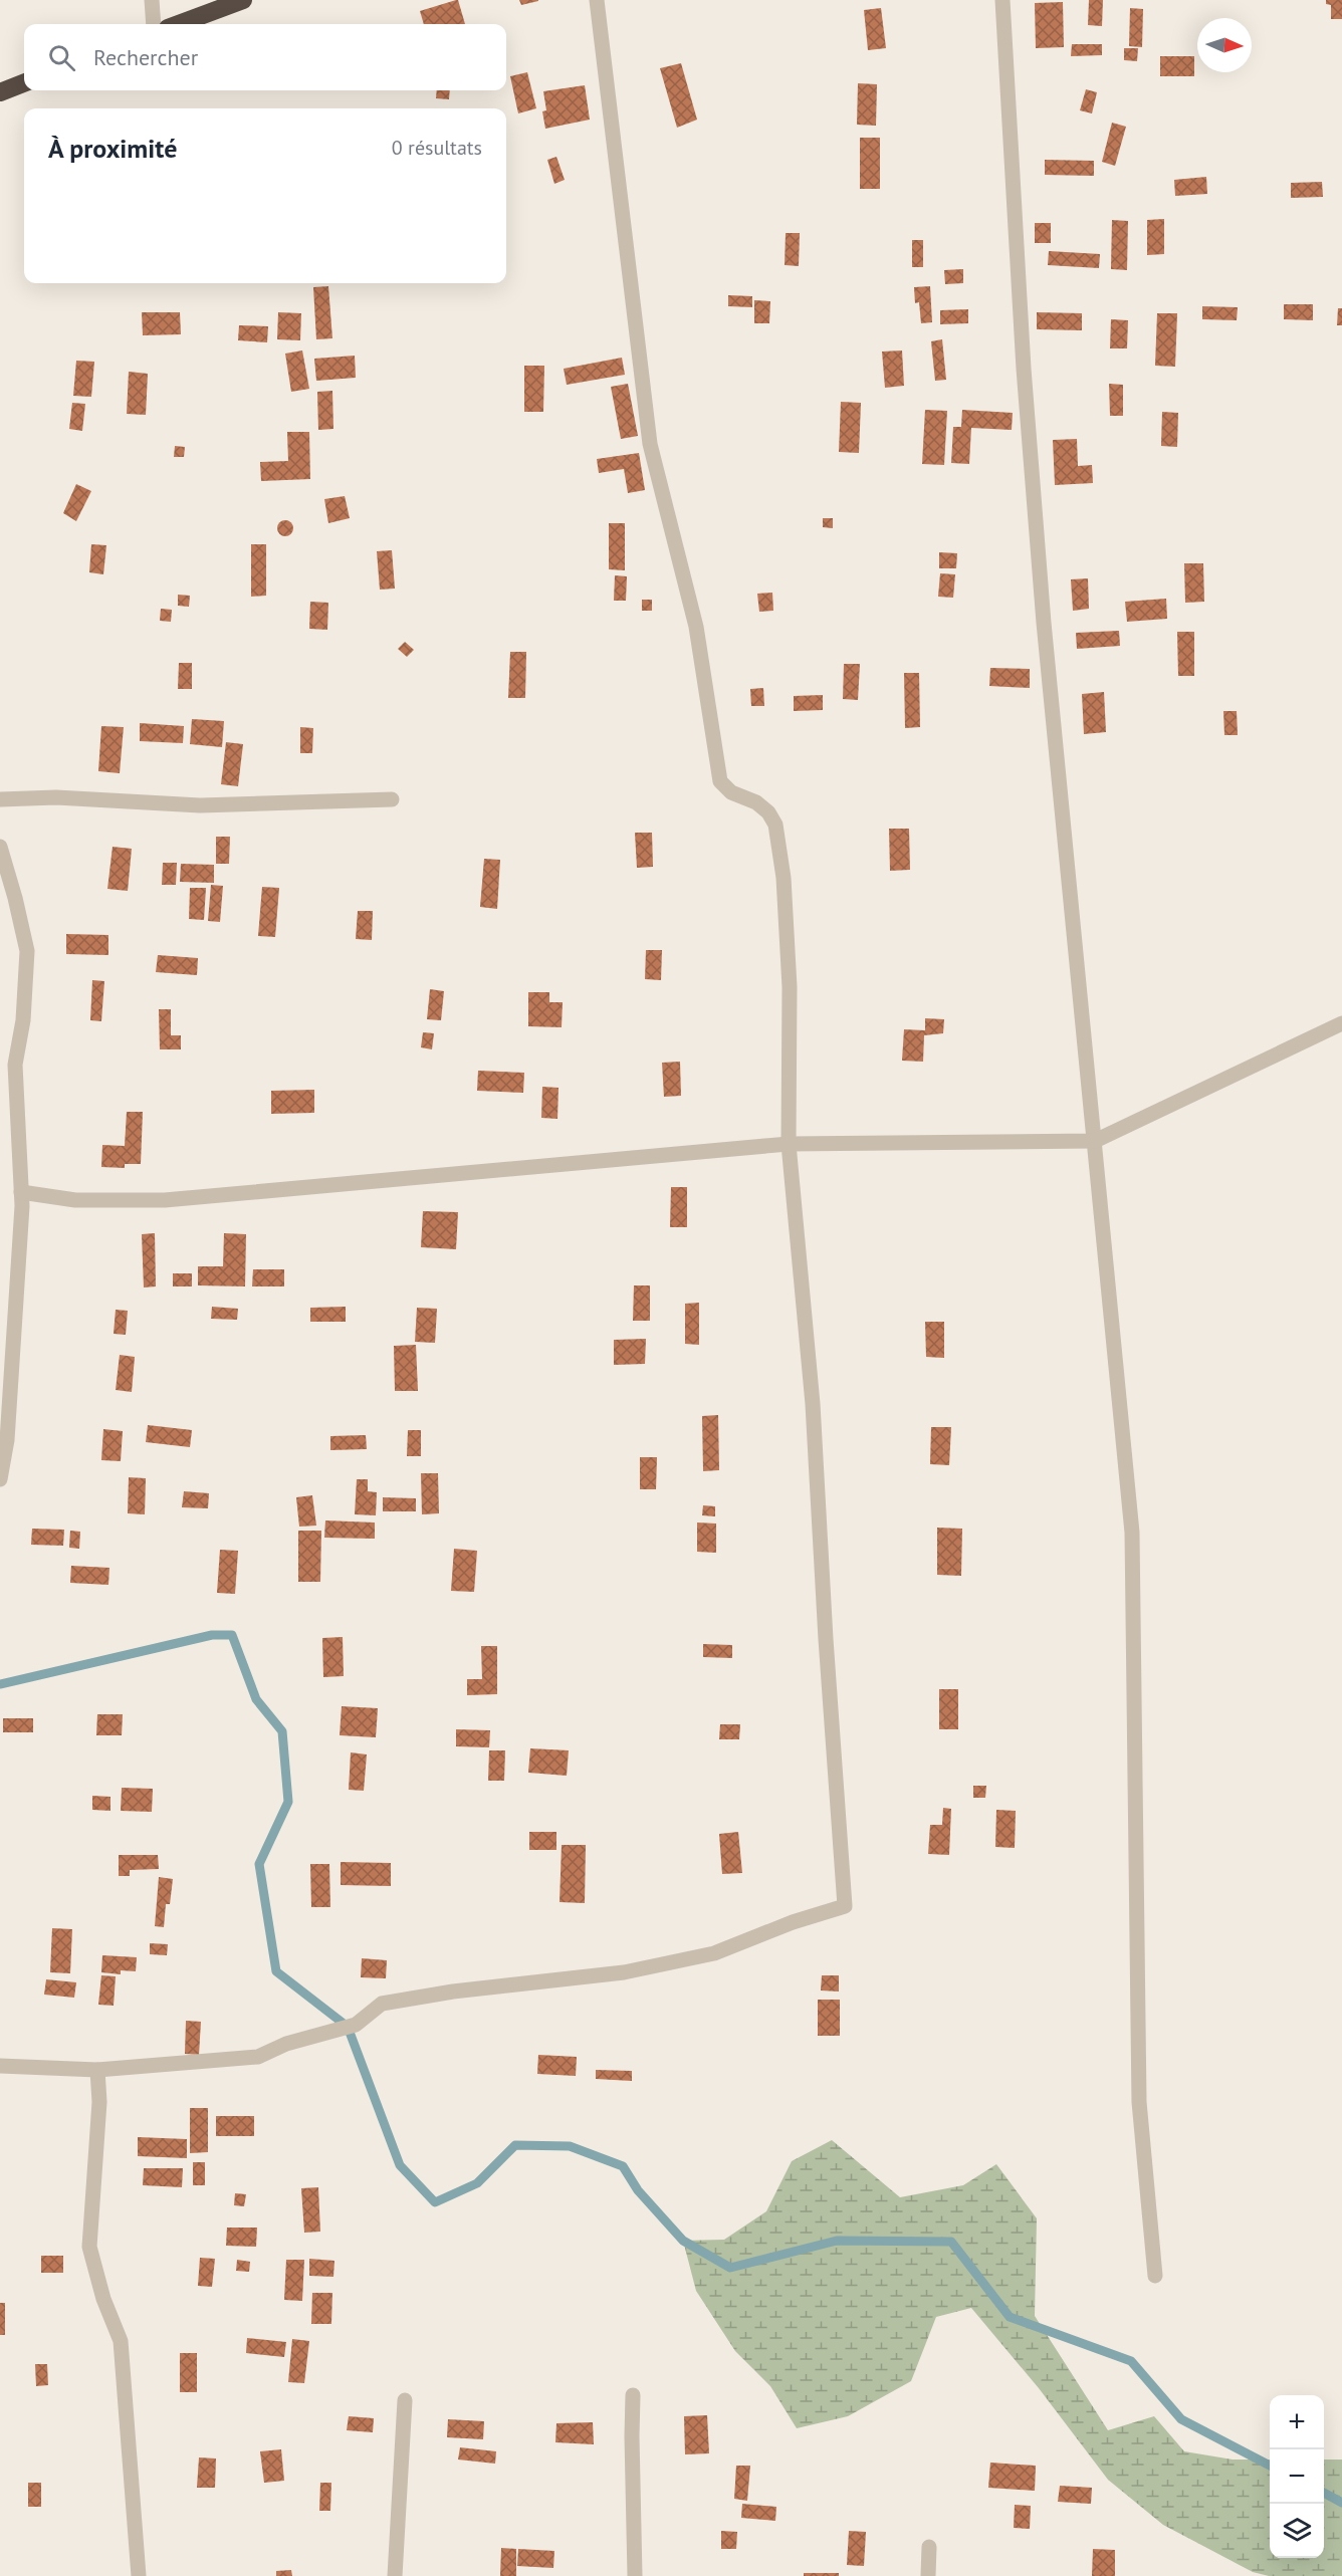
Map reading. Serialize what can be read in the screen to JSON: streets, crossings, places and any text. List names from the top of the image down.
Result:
{
  "north": "right",
  "page": {
    "search": "Rechercher",
    "heading": ["À proximité", "0 résultats"],
    "map_buttons": ["+", "−"]
  }
}
